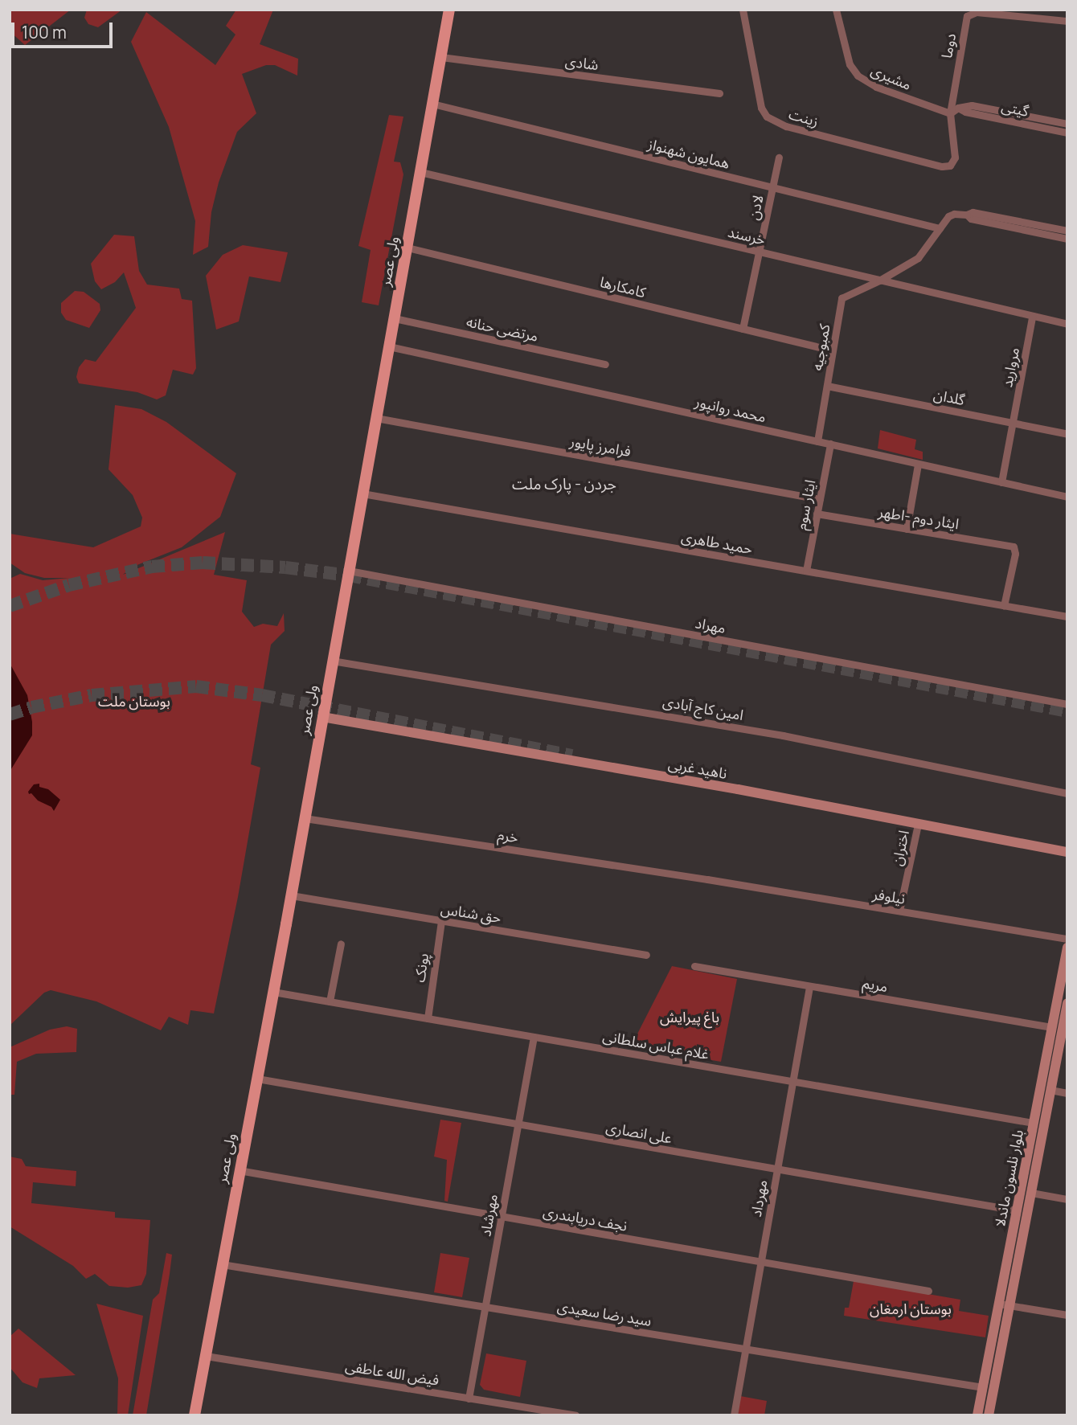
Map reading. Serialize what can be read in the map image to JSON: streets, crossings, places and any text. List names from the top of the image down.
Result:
{
  "streets": {
    "main road": ["ولی عصر", "ناهید غربی", "بلوار نلسون ماندلا"],
    "street": [
      "دوما",
      "شادی",
      "مشیری",
      "گیتی",
      "زینت",
      "همایون شهنواز",
      "لادن",
      "خرسند",
      "کامکارها",
      "مرتضی حنانه",
      "کمبوجیه",
      "مروارید",
      "گلدان",
      "محمد روانپور",
      "فرامرز پایور",
      "ایثار سوم",
      "ایثار دوم -اطهر",
      "حمید طاهری",
      "مهراد",
      "امین کاج آبادی",
      "خرم",
      "اختران",
      "نیلوفر",
      "حق شناس",
      "پونک",
      "مریم",
      "غلام عباس سلطانی",
      "علی انصاری",
      "مهرداد",
      "مهرشاد",
      "نجف دریابندری",
      "سید رضا سعیدی",
      "فیض الله عاطفی"
    ]
  },
  "crossings": [
    ["دوما", "مشیری"],
    ["دوما", "زینت"],
    ["شادی", "ولی عصر"],
    ["مشیری", "زینت"],
    ["همایون شهنواز", "لادن"],
    ["همایون شهنواز", "ولی عصر"],
    ["همایون شهنواز", "کمبوجیه"],
    ["لادن", "خرسند"],
    ["لادن", "کامکارها"],
    ["خرسند", "ولی عصر"],
    ["خرسند", "کمبوجیه"],
    ["خرسند", "مروارید"],
    ["ولی عصر", "کامکارها"],
    ["ولی عصر", "مرتضی حنانه"],
    ["ولی عصر", "محمد روانپور"],
    ["ولی عصر", "فرامرز پایور"],
    ["ولی عصر", "حمید طاهری"],
    ["ولی عصر", "مهراد"],
    ["ولی عصر", "امین کاج آبادی"],
    ["ولی عصر", "ناهید غربی"],
    ["ولی عصر", "خرم"],
    ["ولی عصر", "حق شناس"],
    ["ولی عصر", "غلام عباس سلطانی"],
    ["ولی عصر", "علی انصاری"],
    ["ولی عصر", "نجف دریابندری"],
    ["ولی عصر", "سید رضا سعیدی"],
    ["ولی عصر", "فیض الله عاطفی"],
    ["کامکارها", "کمبوجیه"],
    ["کمبوجیه", "گلدان"],
    ["کمبوجیه", "محمد روانپور"],
    ["مروارید", "گلدان"],
    ["مروارید", "محمد روانپور"],
    ["محمد روانپور", "ایثار سوم"],
    ["فرامرز پایور", "ایثار سوم"],
    ["ایثار سوم", "ایثار دوم -اطهر"],
    ["ایثار سوم", "حمید طاهری"],
    ["ایثار دوم -اطهر", "حمید طاهری"],
    ["ناهید غربی", "اختران"],
    ["خرم", "نیلوفر"],
    ["اختران", "نیلوفر"],
    ["حق شناس", "پونک"],
    ["پونک", "غلام عباس سلطانی"],
    ["مریم", "بلوار نلسون ماندلا"],
    ["مریم", "مهرداد"],
    ["غلام عباس سلطانی", "بلوار نلسون ماندلا"],
    ["غلام عباس سلطانی", "مهرداد"],
    ["غلام عباس سلطانی", "مهرشاد"],
    ["علی انصاری", "بلوار نلسون ماندلا"],
    ["علی انصاری", "مهرداد"],
    ["علی انصاری", "مهرشاد"],
    ["بلوار نلسون ماندلا", "سید رضا سعیدی"],
    ["مهرداد", "نجف دریابندری"],
    ["مهرداد", "سید رضا سعیدی"],
    ["مهرشاد", "نجف دریابندری"],
    ["مهرشاد", "سید رضا سعیدی"],
    ["مهرشاد", "فیض الله عاطفی"]
  ],
  "districts": ["جردن - پارک ملت"],
  "parks": ["بوستان ملت", "باغ پیرایش", "بوستان ارمغان"],
  "scale_bar": "100 m"
}
